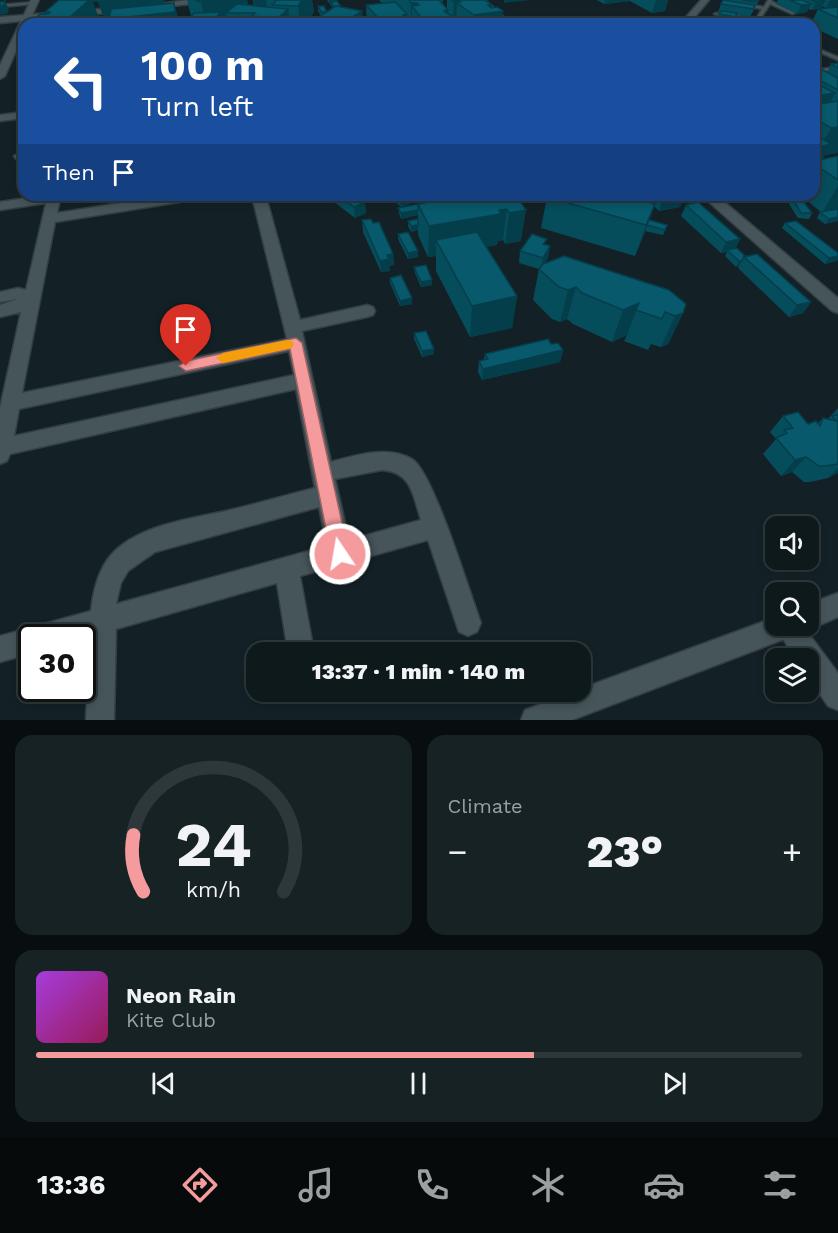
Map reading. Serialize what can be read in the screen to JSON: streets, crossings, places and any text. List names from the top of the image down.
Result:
{
  "page": {
    "turn": ["100 m", "Turn left"],
    "then": "Then",
    "limit": "30",
    "trip": "13:37 · 1 min · 140 m",
    "tile": "Climate",
    "heat": ["−", "23°", "+"],
    "song": ["Neon Rain", "Kite Club"],
    "tabs": "13:36",
    "gauge": ["24", "km/h"]
  }
}
